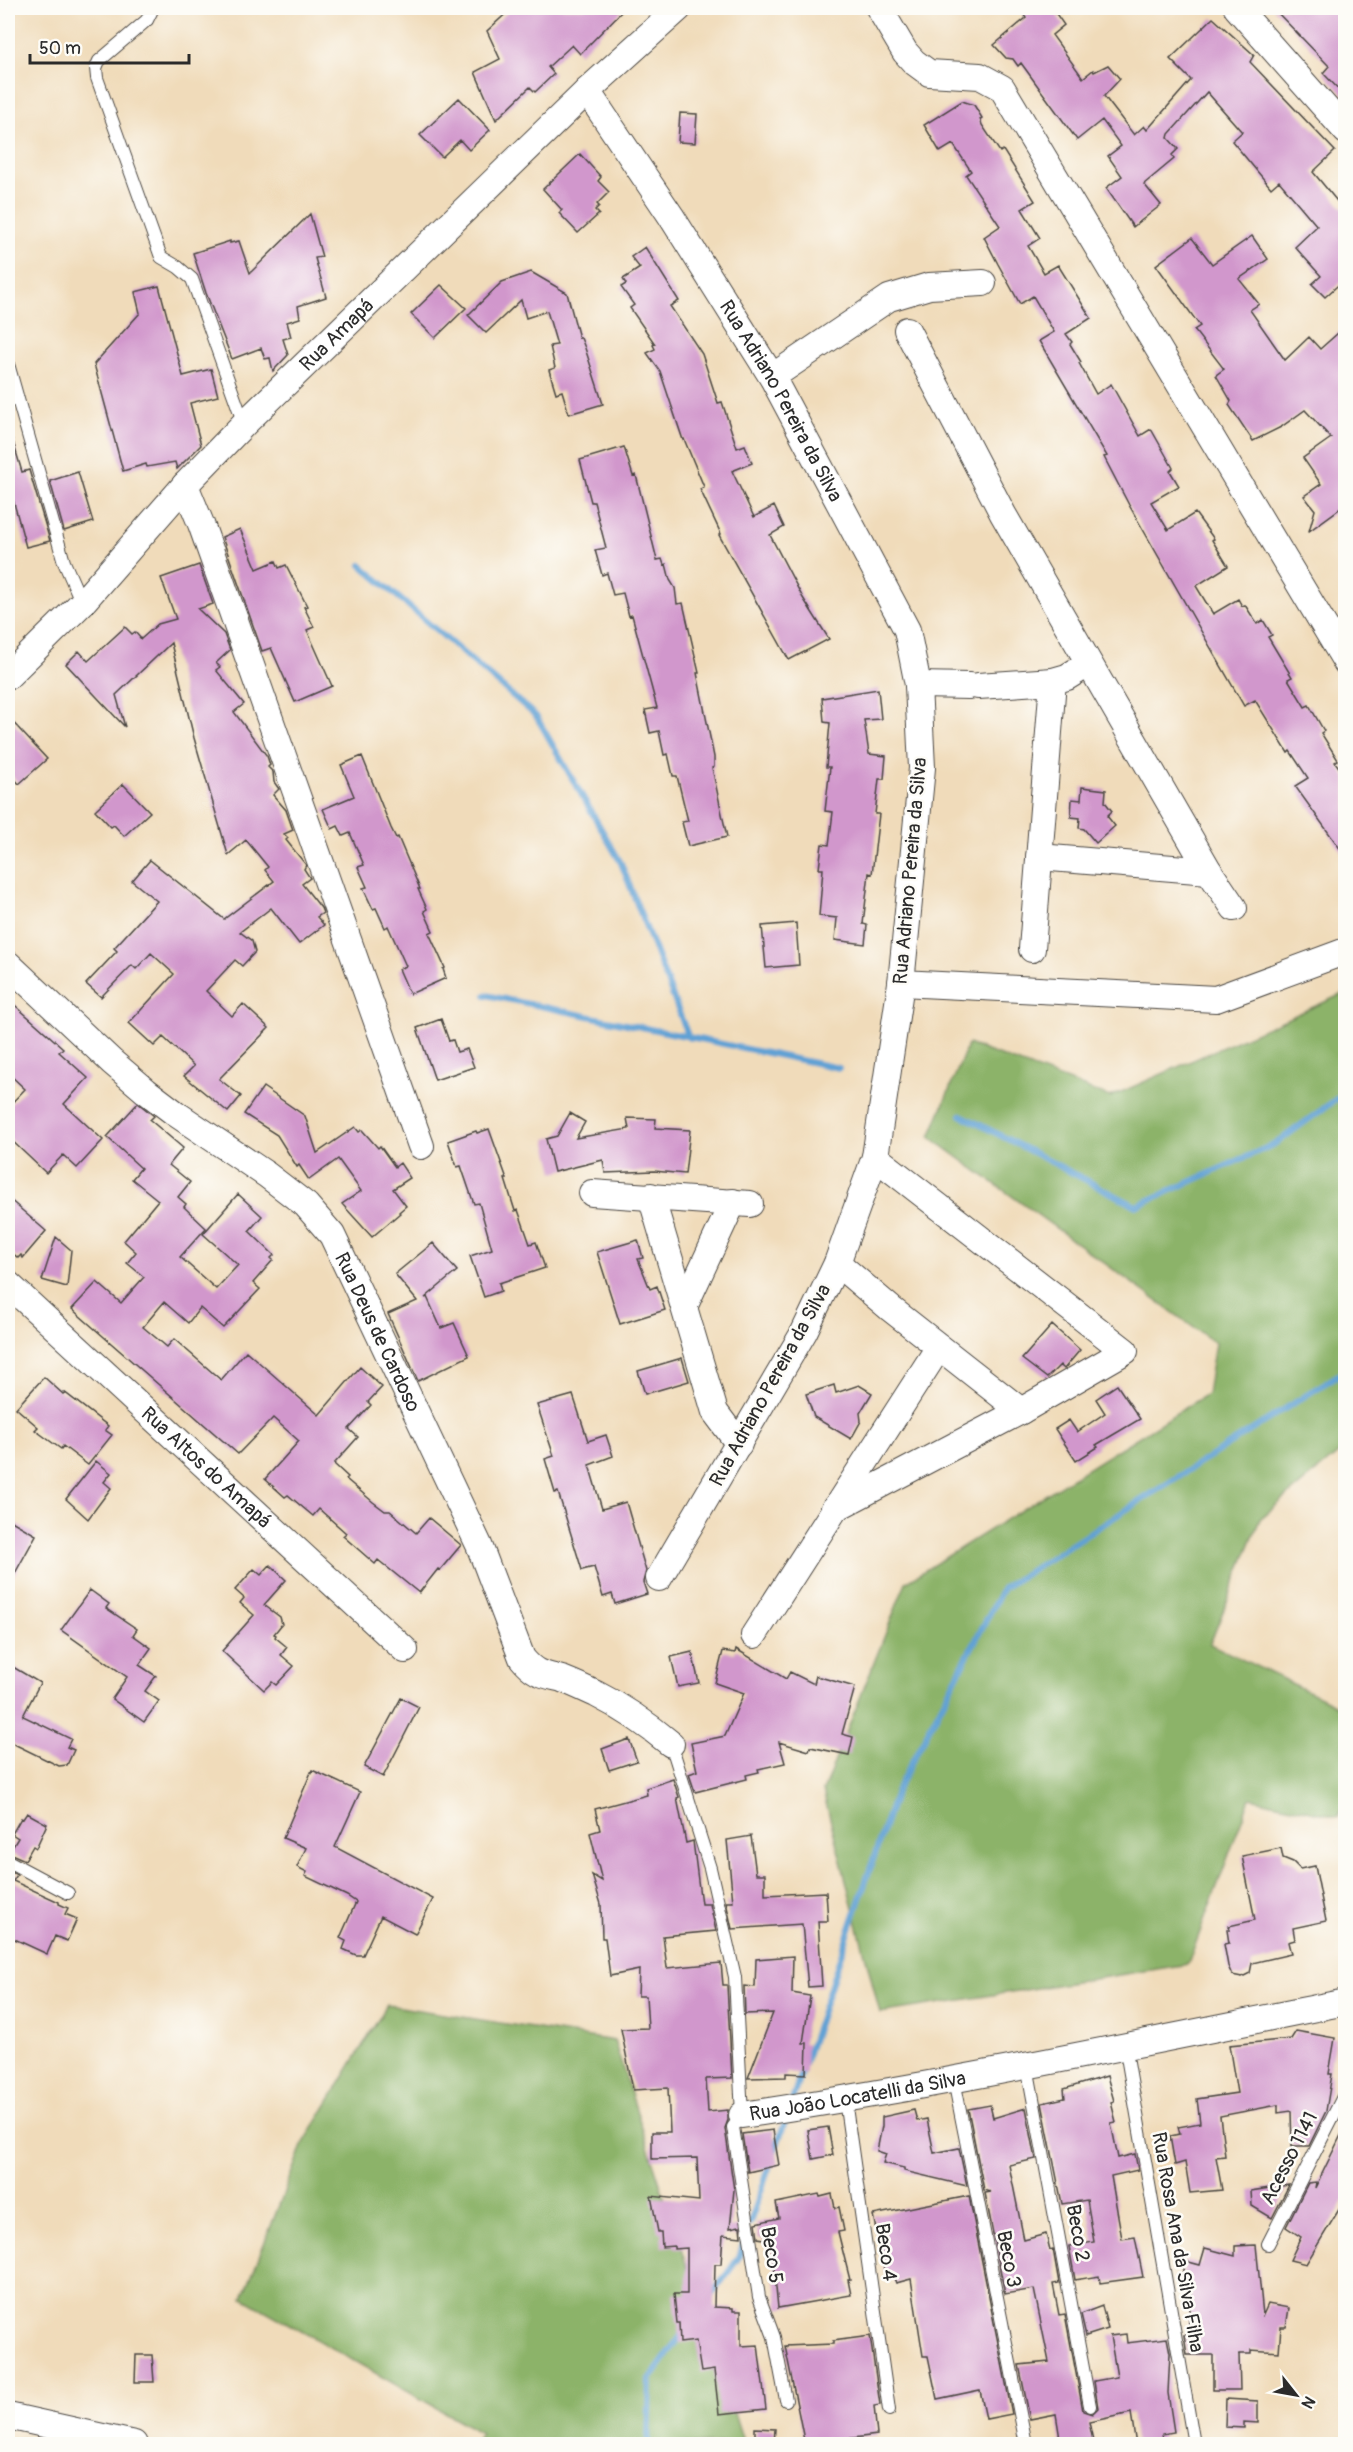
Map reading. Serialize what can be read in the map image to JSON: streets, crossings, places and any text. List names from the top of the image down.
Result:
{
  "streets": {
    "street": [
      "Rua Amapá",
      "Rua Adriano Pereira da Silva",
      "Rua Deus de Cardoso",
      "Rua Altos do Amapá",
      "Rua João Locatelli da Silva"
    ],
    "lane": [
      "Acesso 1141",
      "Beco 2",
      "Rua Rosa Ana da Silva Filha",
      "Beco 4",
      "Beco 5",
      "Beco 3"
    ]
  },
  "crossings": [
    ["Rua Amapá", "Rua Adriano Pereira da Silva"],
    ["Rua Deus de Cardoso", "Rua João Locatelli da Silva"],
    ["Rua João Locatelli da Silva", "Beco 2"],
    ["Rua João Locatelli da Silva", "Rua Rosa Ana da Silva Filha"],
    ["Rua João Locatelli da Silva", "Beco 4"],
    ["Rua João Locatelli da Silva", "Beco 5"],
    ["Rua João Locatelli da Silva", "Beco 3"]
  ],
  "scale_bar": "50 m",
  "north": "bottom right"
}
